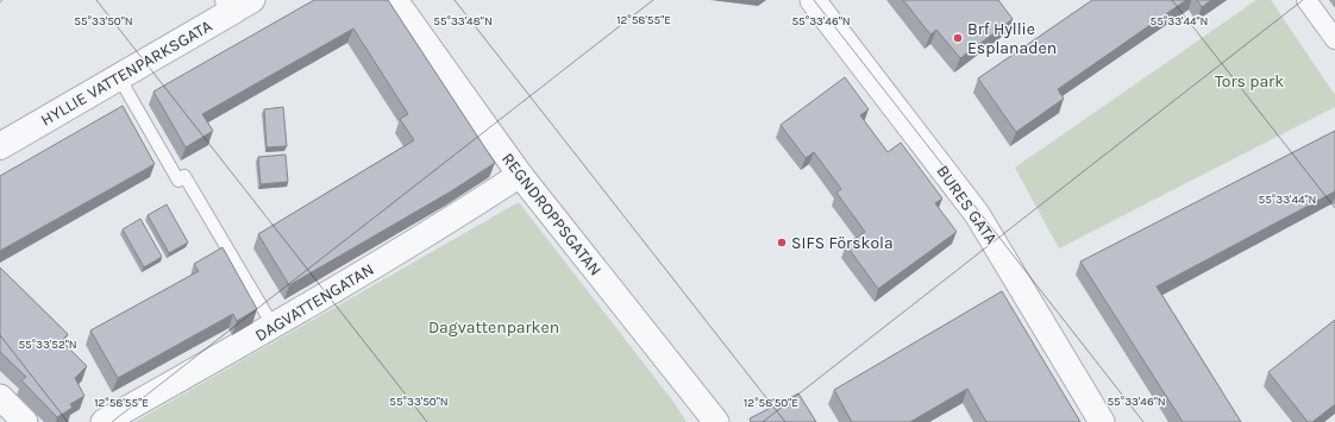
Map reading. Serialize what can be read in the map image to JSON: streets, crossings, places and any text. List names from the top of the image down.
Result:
{
  "streets": {
    "street": [
      "HYLLIE VATTENPARKSGATA",
      "BURES GATA",
      "REGNDROPPSGATAN",
      "DAGVATTENGATAN"
    ]
  },
  "crossings": [
    ["REGNDROPPSGATAN", "DAGVATTENGATAN"]
  ],
  "parks": ["Tors park", "Dagvattenparken"],
  "places": ["Brf Hyllie Esplanaden", "SIFS Förskola"],
  "coordinates": [
    "12°58'55\"E",
    "55°33'50\"N",
    "55°33'48\"N",
    "55°33'46\"N",
    "55°33'44\"N",
    "55°33'52\"N",
    "12°58'50\"E"
  ]
}
